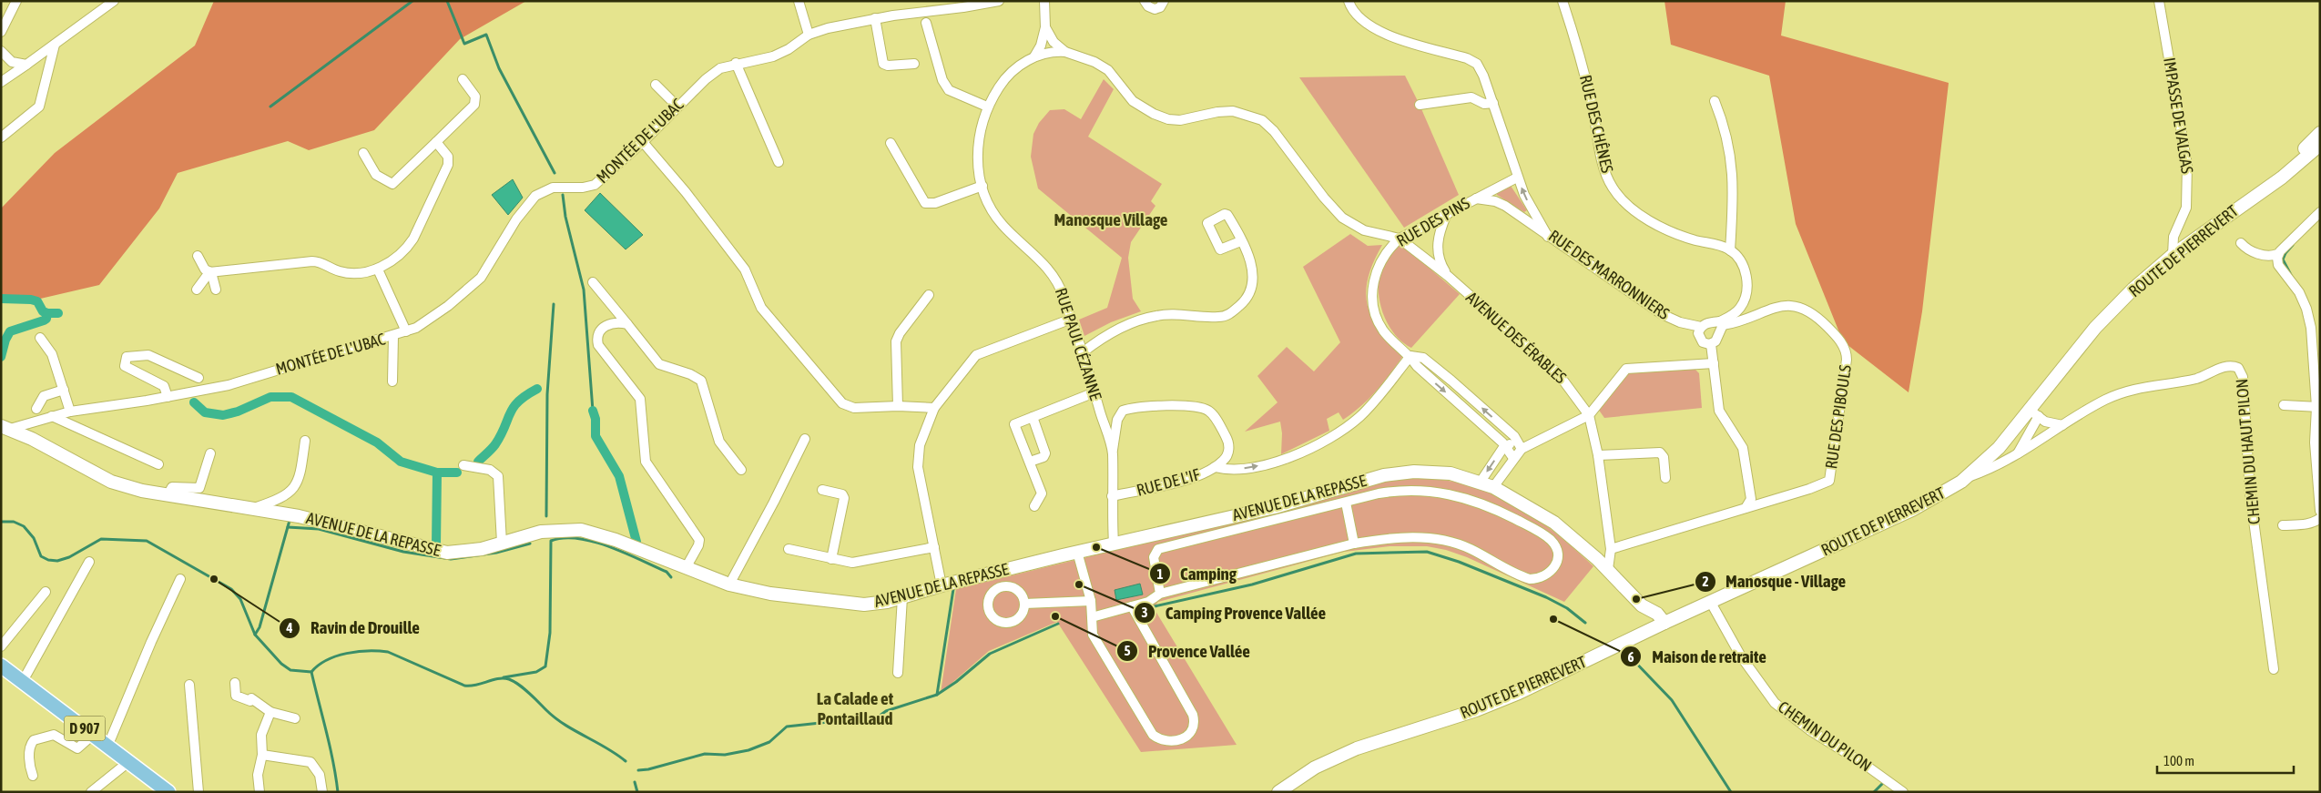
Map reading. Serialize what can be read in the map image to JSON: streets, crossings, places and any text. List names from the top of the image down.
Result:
{
  "streets": {
    "main road": ["D 907"],
    "street": [
      "IMPASSE DE VALGAS",
      "RUE DES CHÊNES",
      "MONTÉE DE L'UBAC",
      "RUE DES PINS",
      "ROUTE DE PIERREVERT",
      "RUE DES MARRONNIERS",
      "AVENUE DES ÉRABLES",
      "RUE PAUL CÉZANNE",
      "RUE DES PIBOULS",
      "CHEMIN DU HAUT PILON",
      "RUE DE L'IF",
      "AVENUE DE LA REPASSE",
      "CHEMIN DU PILON"
    ]
  },
  "crossings": [
    ["IMPASSE DE VALGAS", "ROUTE DE PIERREVERT"],
    ["MONTÉE DE L'UBAC", "AVENUE DE LA REPASSE"],
    ["RUE DES PINS", "RUE DES MARRONNIERS"],
    ["RUE DES PINS", "AVENUE DES ÉRABLES"],
    ["ROUTE DE PIERREVERT", "CHEMIN DU HAUT PILON"],
    ["ROUTE DE PIERREVERT", "AVENUE DE LA REPASSE"],
    ["ROUTE DE PIERREVERT", "CHEMIN DU PILON"],
    ["RUE DES MARRONNIERS", "RUE DES PIBOULS"],
    ["AVENUE DES ÉRABLES", "RUE DES PIBOULS"],
    ["AVENUE DES ÉRABLES", "AVENUE DE LA REPASSE"],
    ["RUE PAUL CÉZANNE", "RUE DE L'IF"],
    ["RUE PAUL CÉZANNE", "AVENUE DE LA REPASSE"]
  ],
  "districts": ["Manosque Village", "La Calade et Pontaillaud"],
  "places": [
    "Camping",
    "Ravin de Drouille",
    "Camping Provence Vallée",
    "Manosque - Village",
    "Provence Vallée",
    "Maison de retraite"
  ],
  "scale_bar": "100 m"
}
